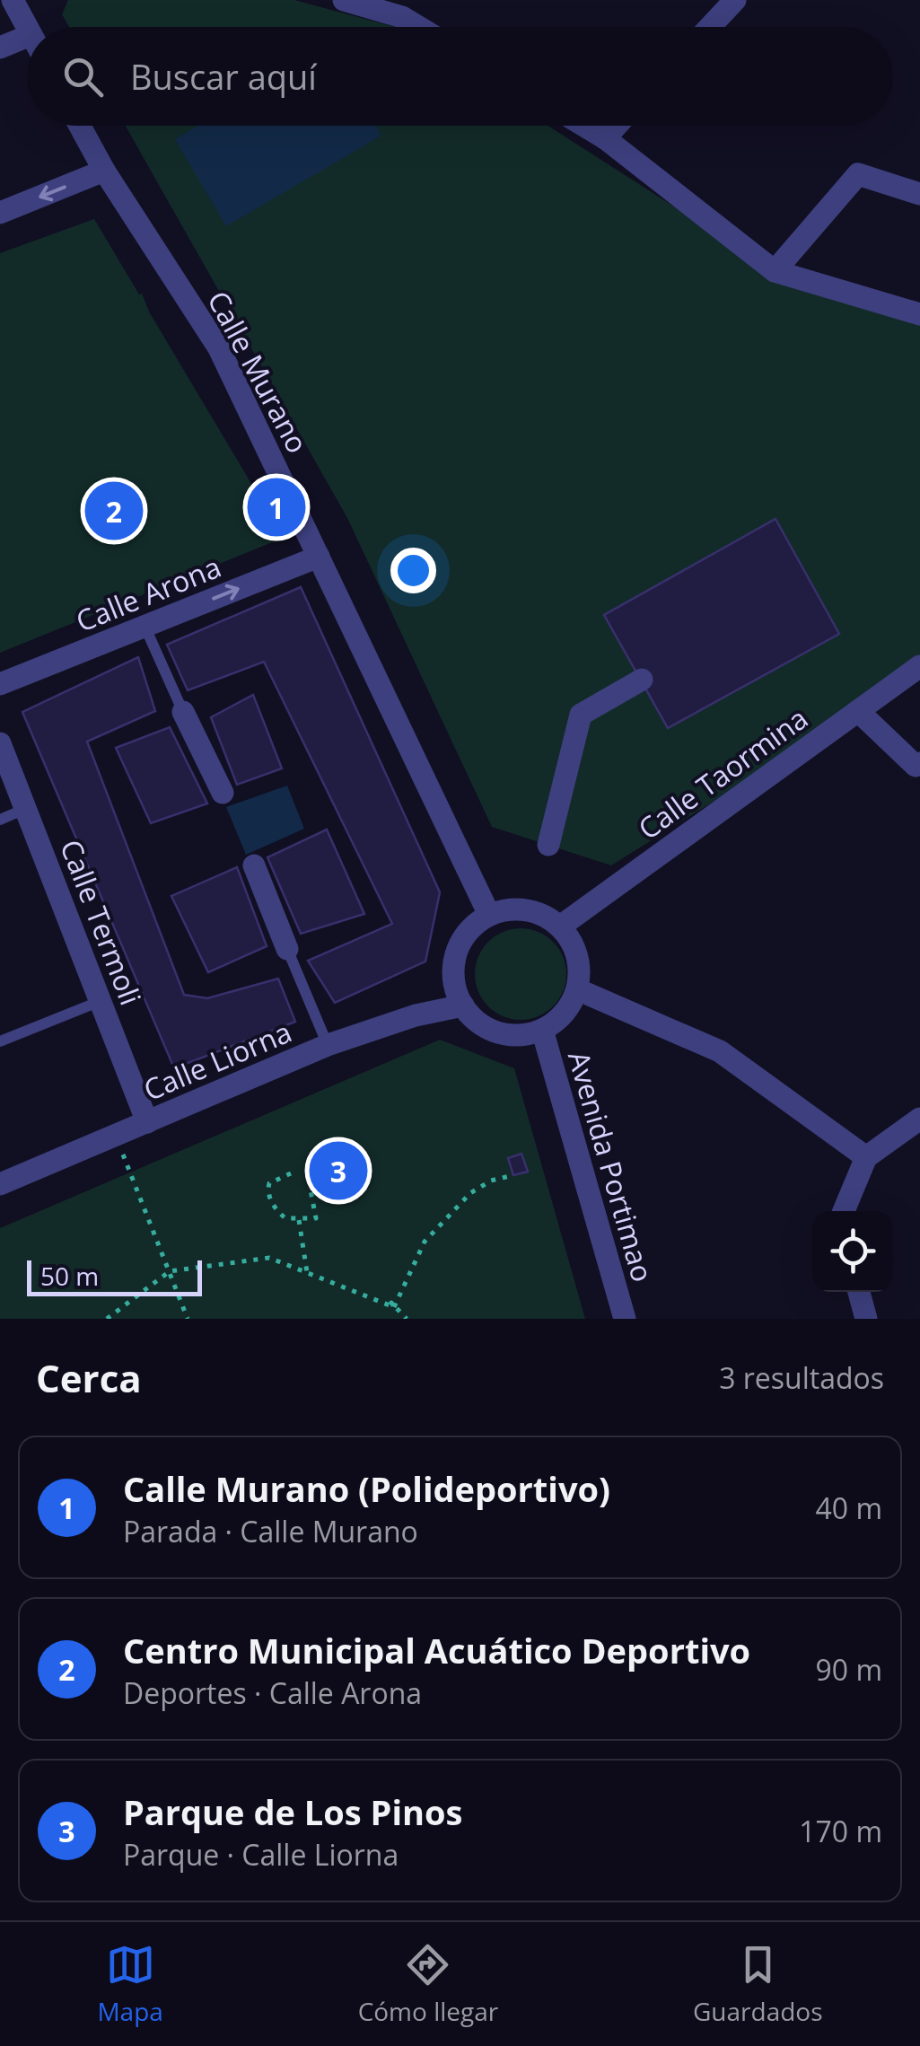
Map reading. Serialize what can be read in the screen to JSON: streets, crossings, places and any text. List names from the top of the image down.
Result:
{
  "streets": {
    "street": [
      "Calle Murano",
      "Calle Arona",
      "Calle Taormina",
      "Calle Termoli",
      "Calle Liorna",
      "Avenida Portimao"
    ]
  },
  "crossings": [
    ["Calle Murano", "Calle Arona"],
    ["Calle Murano", "Calle Taormina"],
    ["Calle Murano", "Calle Liorna"],
    ["Calle Murano", "Avenida Portimao"],
    ["Calle Taormina", "Calle Liorna"],
    ["Calle Taormina", "Avenida Portimao"],
    ["Calle Termoli", "Calle Liorna"],
    ["Calle Liorna", "Avenida Portimao"]
  ],
  "one_way": ["Calle Arona"],
  "scale_bar": "50 m",
  "page": {
    "search": "Buscar aquí",
    "pins": ["1", "2", "3"],
    "scale": "50 m",
    "heading": ["Cerca", "3 resultados"],
    "list": [
      {
        "mark": "1",
        "name": "Calle Murano (Polideportivo)",
        "note": "Parada · Calle Murano",
        "value": "40 m"
      },
      {
        "mark": "2",
        "name": "Centro Municipal Acuático Deportivo",
        "note": "Deportes · Calle Arona",
        "value": "90 m"
      },
      {
        "mark": "3",
        "name": "Parque de Los Pinos",
        "note": "Parque · Calle Liorna",
        "value": "170 m"
      }
    ],
    "nav": ["Mapa", "Cómo llegar", "Guardados"]
  }
}
